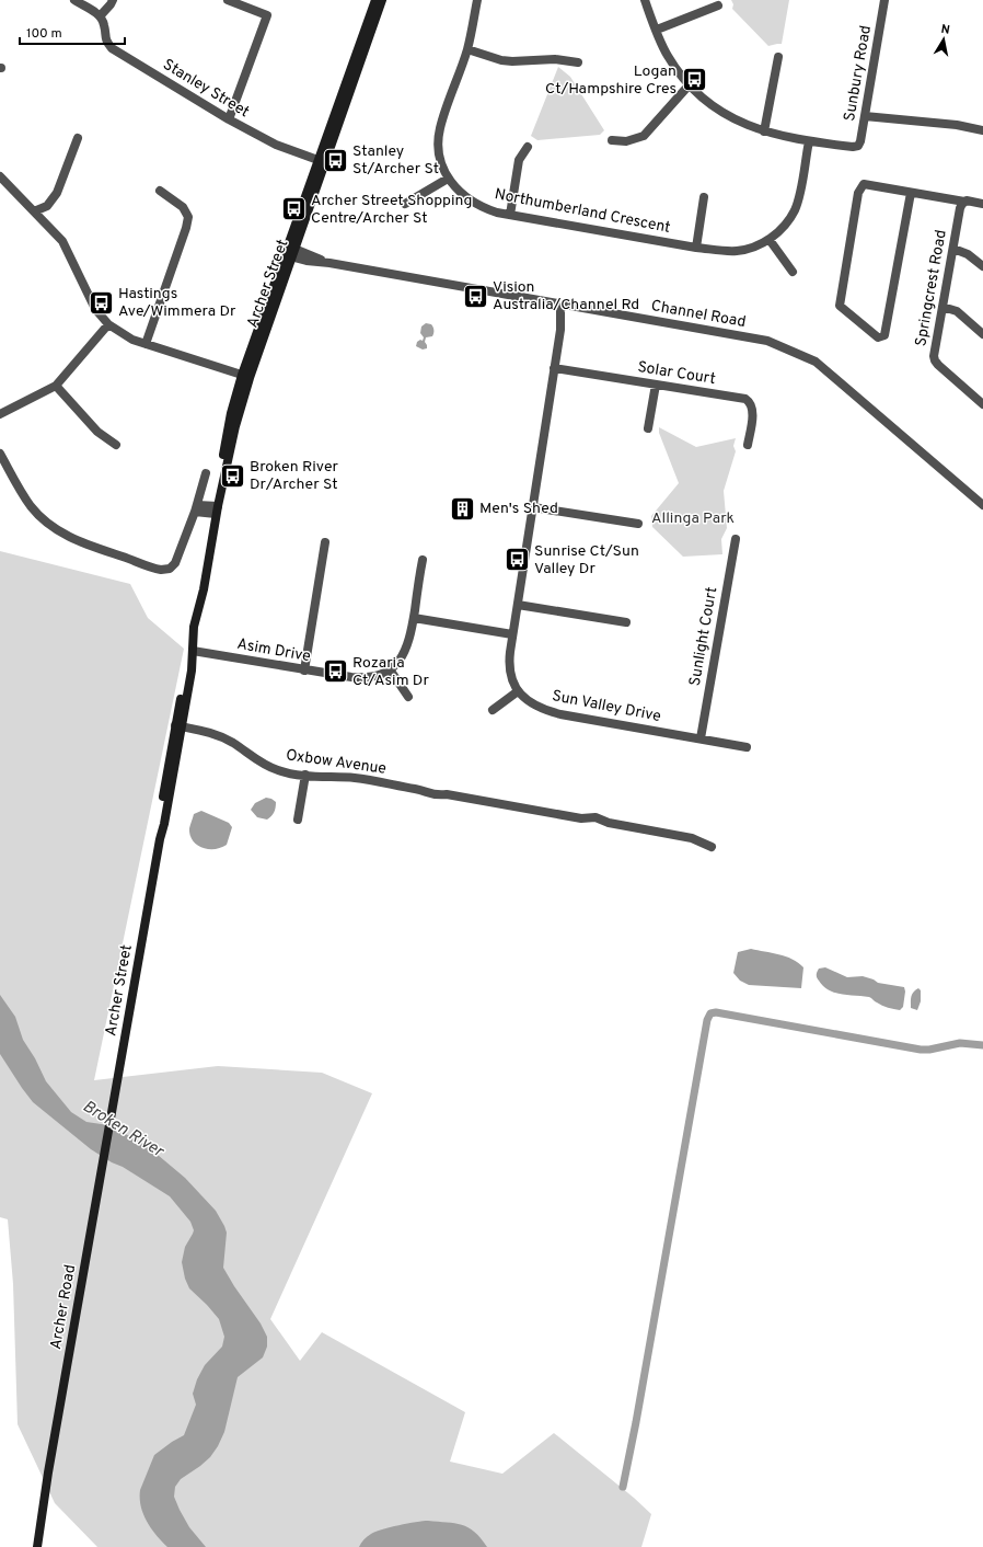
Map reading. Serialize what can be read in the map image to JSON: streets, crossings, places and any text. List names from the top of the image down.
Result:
{
  "streets": {
    "main road": ["Archer Street", "Archer Road"],
    "street": [
      "Sunbury Road",
      "Stanley Street",
      "Northumberland Crescent",
      "Springcrest Road",
      "Channel Road",
      "Solar Court",
      "Sunlight Court",
      "Asim Drive",
      "Sun Valley Drive",
      "Oxbow Avenue"
    ]
  },
  "crossings": [
    ["Sunbury Road", "Northumberland Crescent"],
    ["Stanley Street", "Archer Street"],
    ["Archer Street", "Channel Road"],
    ["Archer Street", "Asim Drive"],
    ["Archer Street", "Oxbow Avenue"],
    ["Archer Street", "Archer Road"],
    ["Channel Road", "Sun Valley Drive"],
    ["Solar Court", "Sun Valley Drive"],
    ["Sunlight Court", "Sun Valley Drive"]
  ],
  "water": ["Broken River"],
  "parks": ["Allinga Park"],
  "places": {
    "bus stop": [
      "Logan Ct/Hampshire Cres",
      "Stanley St/Archer St",
      "Archer Street Shopping Centre/Archer St",
      "Vision Australia/Channel Rd",
      "Hastings Ave/Wimmera Dr",
      "Broken River Dr/Archer St",
      "Sunrise Ct/Sun Valley Dr",
      "Rozaria Ct/Asim Dr"
    ],
    "building": ["Men's Shed"]
  },
  "scale_bar": "100 m",
  "north": "top"
}
